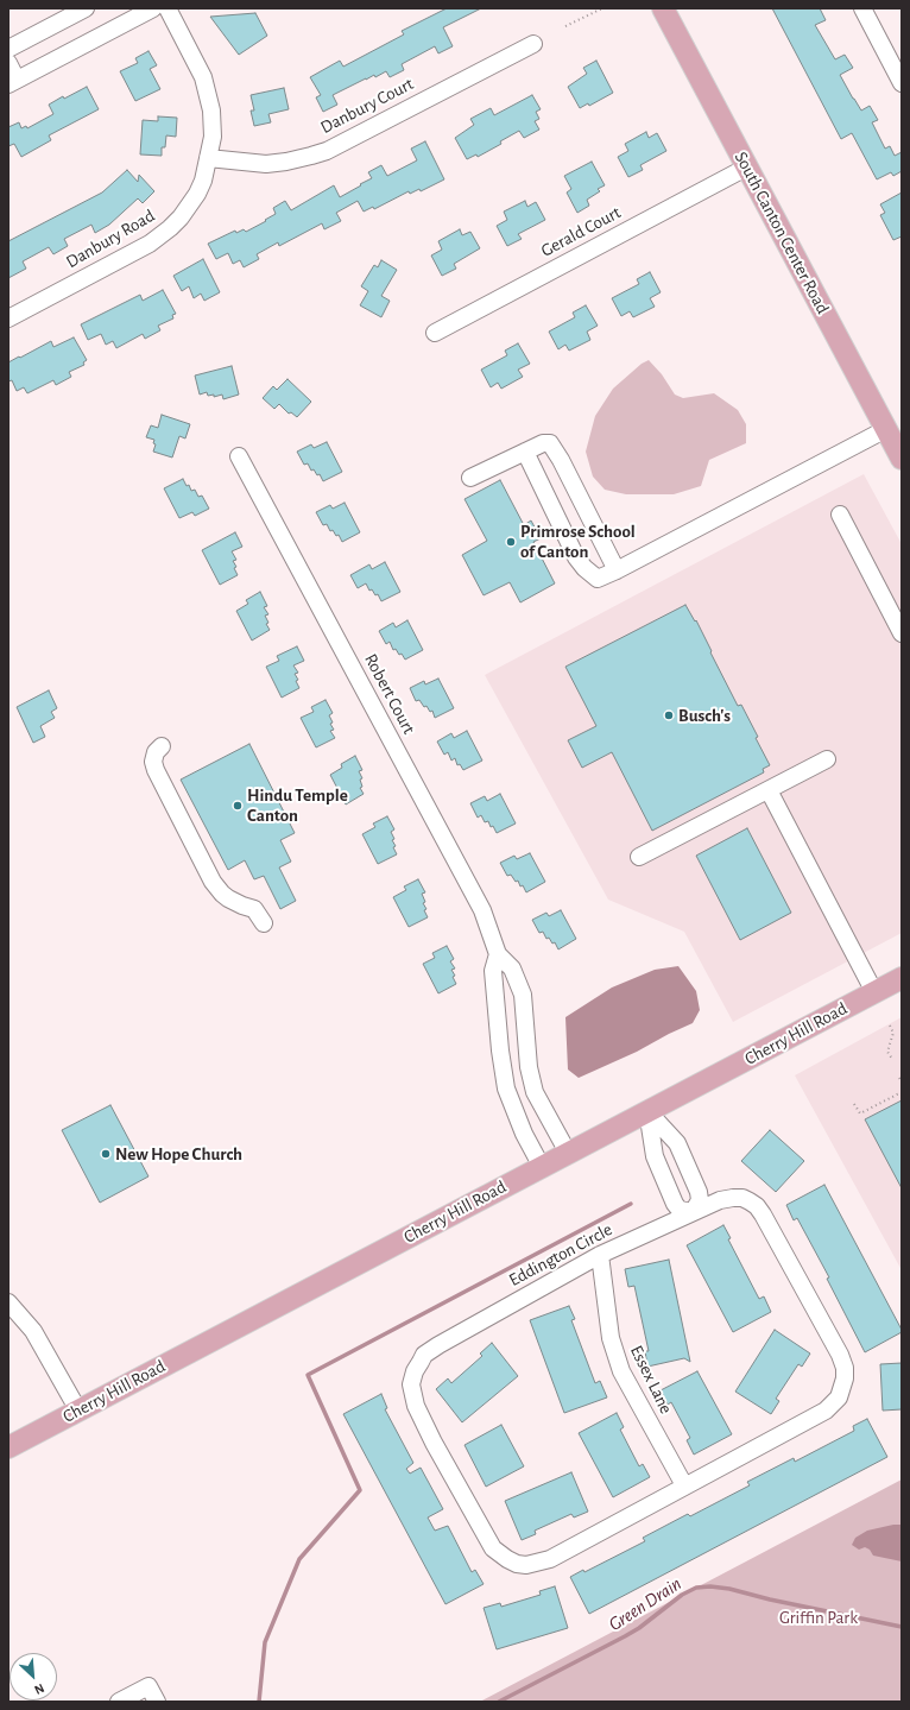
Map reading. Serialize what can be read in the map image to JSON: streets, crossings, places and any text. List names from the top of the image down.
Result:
{
  "streets": {
    "main road": ["South Canton Center Road", "Cherry Hill Road"],
    "street": [
      "Danbury Court",
      "Gerald Court",
      "Danbury Road",
      "Robert Court",
      "Eddington Circle",
      "Essex Lane"
    ]
  },
  "crossings": [
    ["Danbury Court", "Danbury Road"],
    ["Gerald Court", "South Canton Center Road"],
    ["Robert Court", "Cherry Hill Road"],
    ["Eddington Circle", "Essex Lane"]
  ],
  "water": ["Green Drain"],
  "parks": ["Griffin Park"],
  "places": [
    "Primrose School of Canton",
    "Busch's",
    "Hindu Temple Canton",
    "New Hope Church"
  ],
  "north": "bottom right"
}
